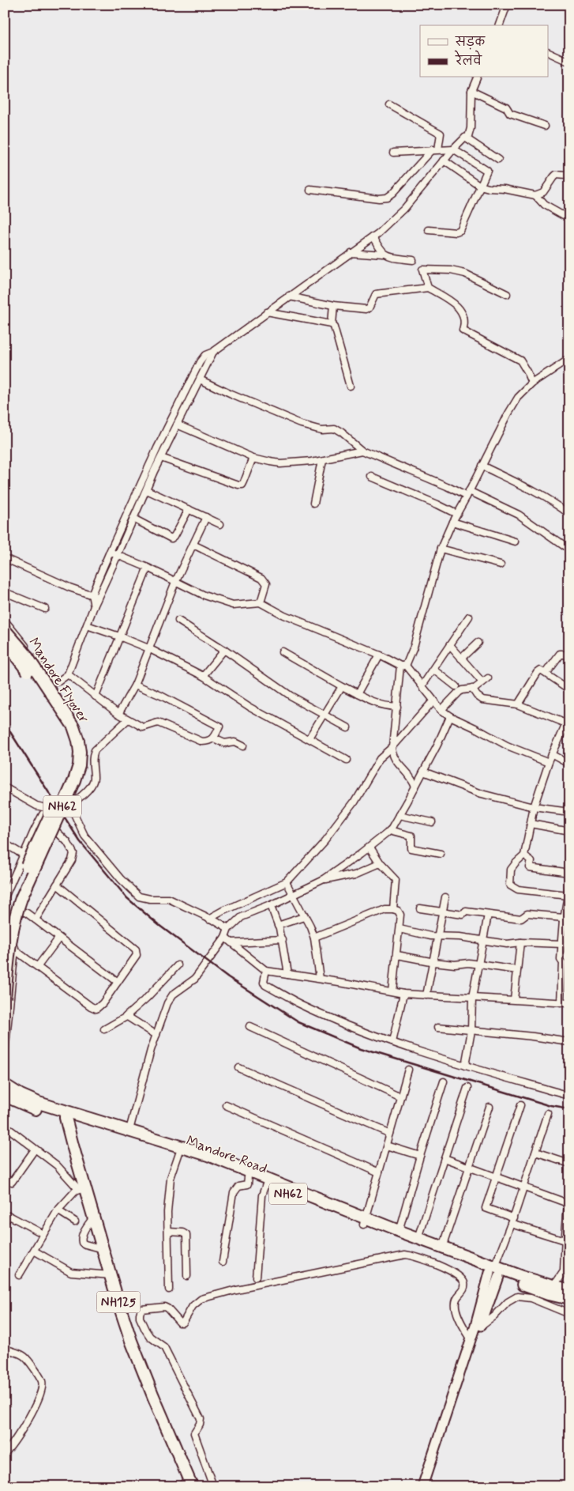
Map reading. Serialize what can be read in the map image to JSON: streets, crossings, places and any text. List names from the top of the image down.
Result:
{
  "streets": {
    "highway": [
      "Mandore Flyover",
      "NH62",
      "Mandore Road",
      "NH125"
    ]
  },
  "crossings": [
    ["NH62", "Mandore Road"],
    ["NH62", "NH125"],
    ["Mandore Road", "NH125"]
  ],
  "legend": ["सड़क", "रेलवे"]
}
